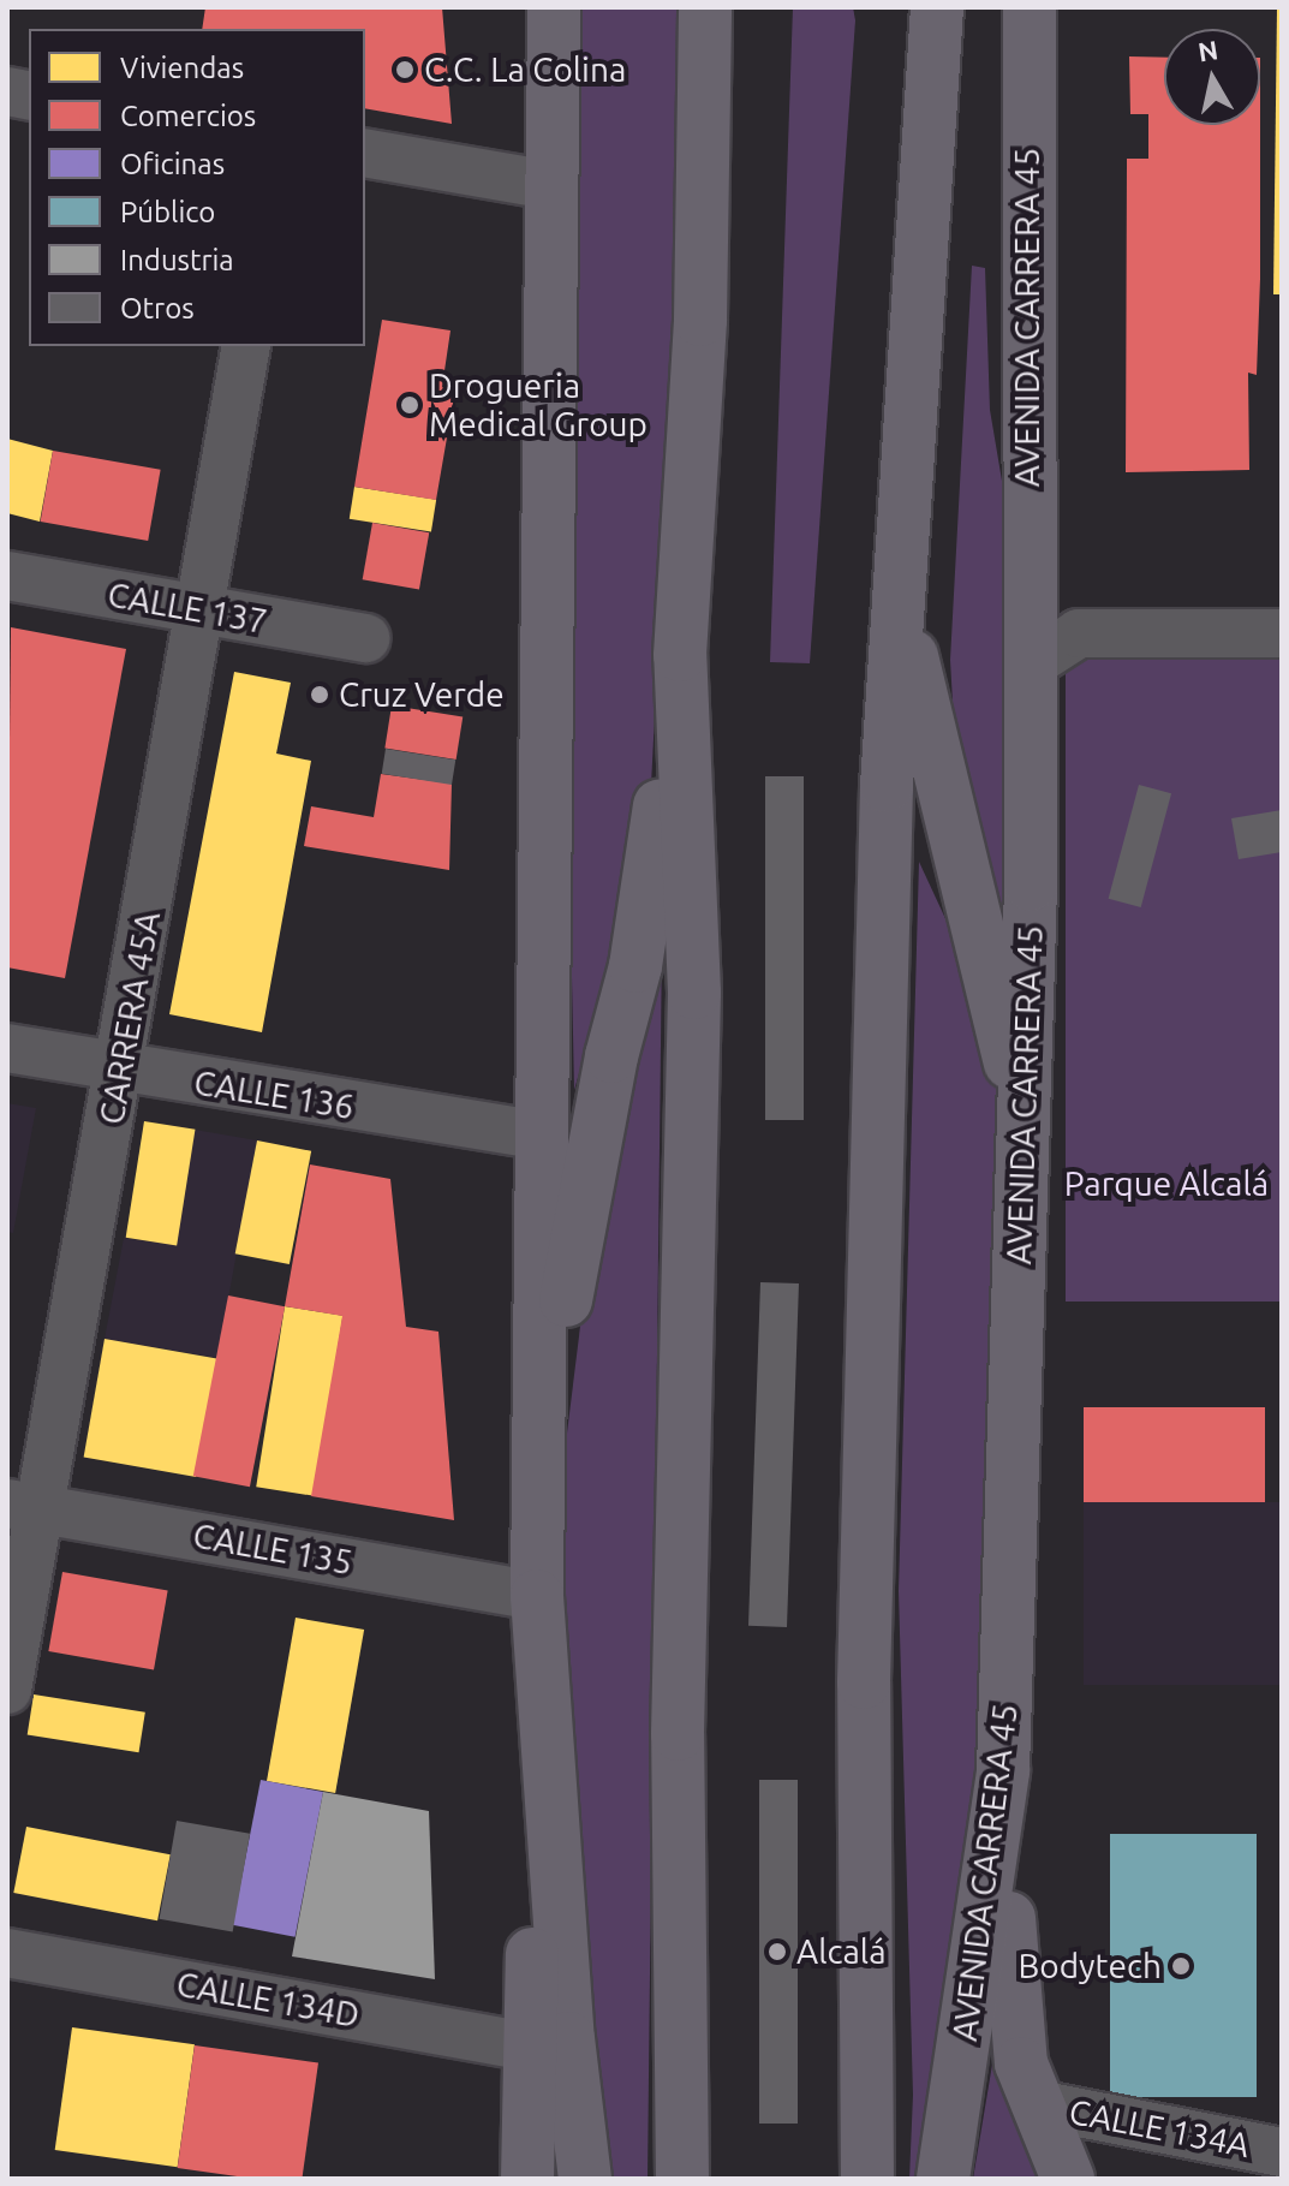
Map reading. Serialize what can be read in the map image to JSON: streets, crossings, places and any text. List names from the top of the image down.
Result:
{
  "streets": {
    "highway": ["AVENIDA CARRERA 45"],
    "street": [
      "CALLE 137",
      "CARRERA 45A",
      "CALLE 136",
      "CALLE 135",
      "CALLE 134D",
      "CALLE 134A"
    ]
  },
  "crossings": [
    ["CALLE 137", "CARRERA 45A"],
    ["CARRERA 45A", "CALLE 136"],
    ["CARRERA 45A", "CALLE 135"]
  ],
  "parks": ["Parque Alcalá"],
  "places": [
    "C.C. La Colina",
    "Drogueria Medical Group",
    "Cruz Verde",
    "Alcalá",
    "Bodytech"
  ],
  "legend": [
    "Viviendas",
    "Comercios",
    "Oficinas",
    "Público",
    "Industria",
    "Otros"
  ],
  "north": "top"
}
